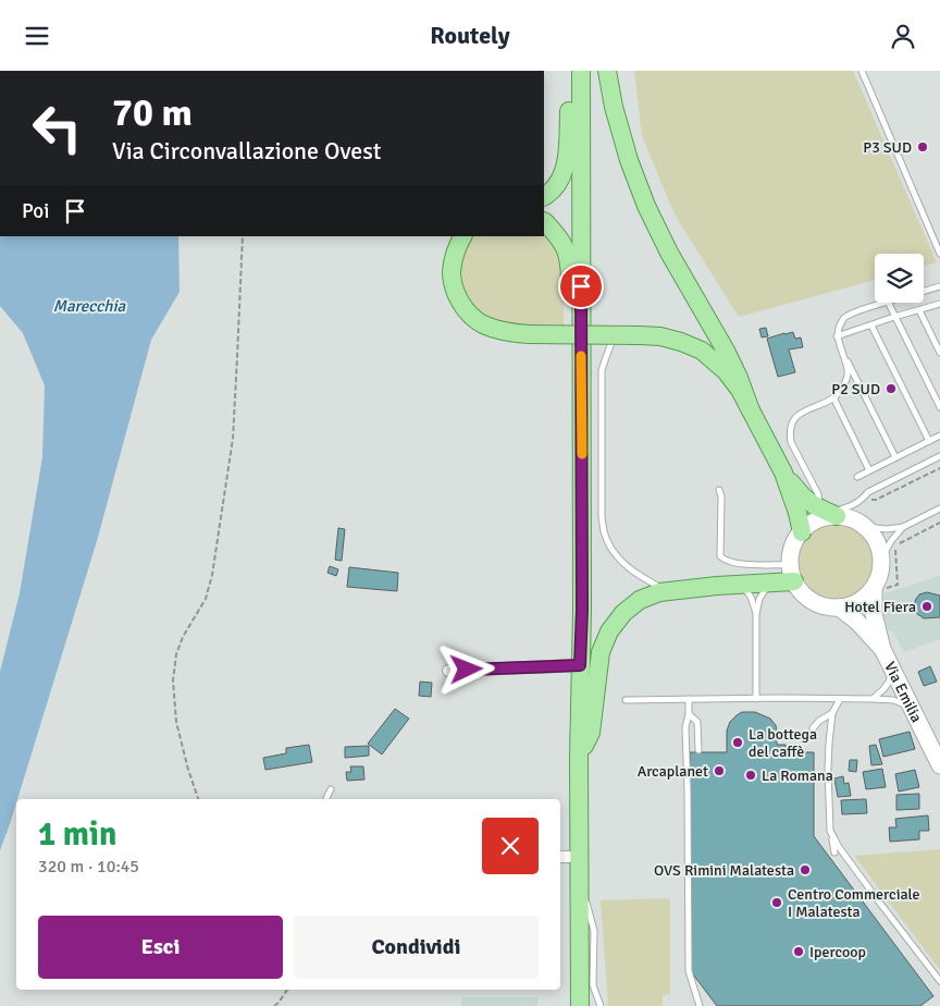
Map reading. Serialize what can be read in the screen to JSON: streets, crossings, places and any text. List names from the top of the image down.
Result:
{
  "streets": {
    "main road": ["Via Emilia"]
  },
  "water": ["Marecchia"],
  "places": [
    "P3 SUD",
    "P2 SUD",
    "Hotel Fiera",
    "La bottega del caffè",
    "Arcaplanet",
    "La Romana",
    "OVS Rimini Malatesta",
    "Centro Commerciale I Malatesta",
    "Ipercoop"
  ],
  "page": {
    "header": "Routely",
    "turn": ["70 m", "Via Circonvallazione Ovest"],
    "then": "Poi",
    "heading": ["1 min", "320 m · 10:45"],
    "buttons": ["Esci", "Condividi"]
  }
}
